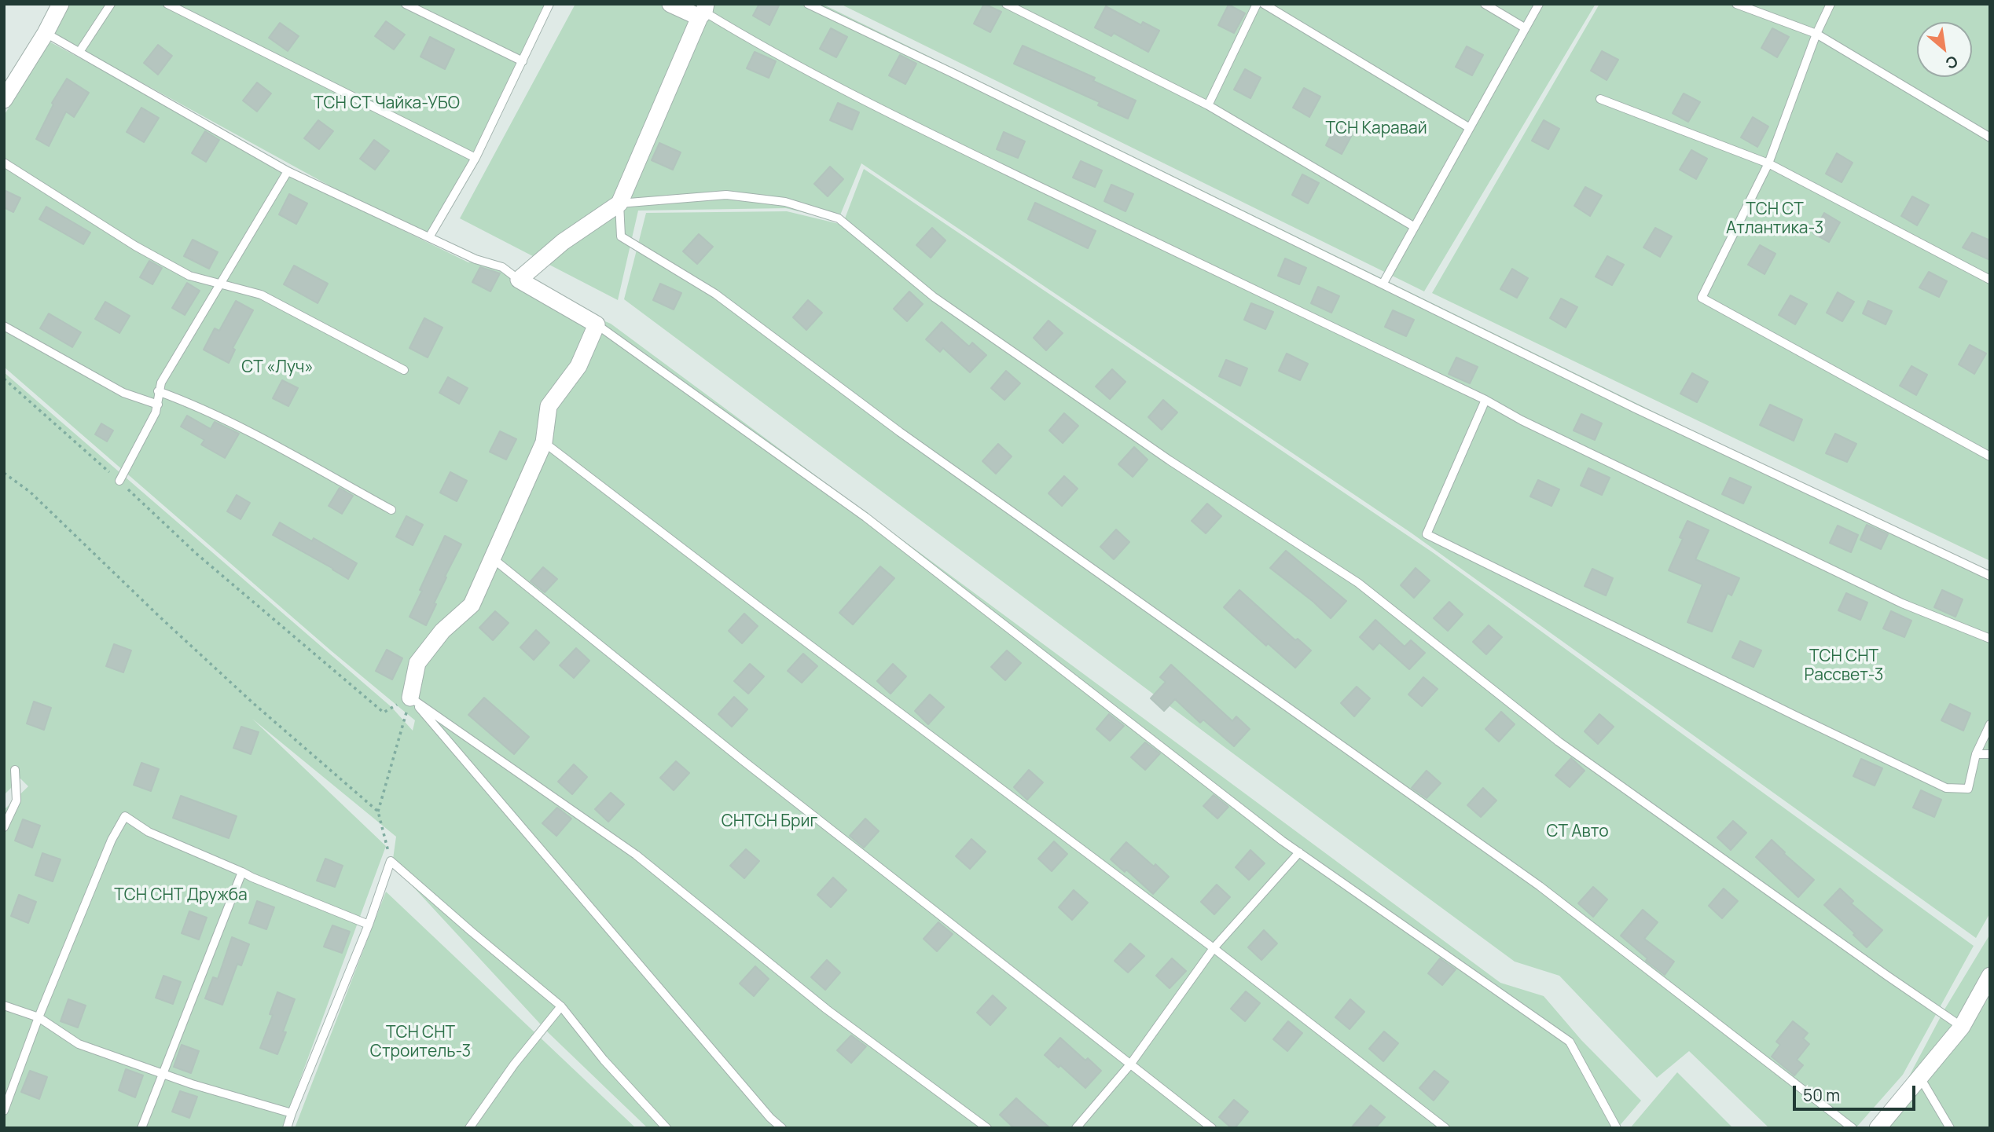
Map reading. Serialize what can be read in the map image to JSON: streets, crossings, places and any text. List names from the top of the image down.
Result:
{
  "parks": [
    "ТСН СТ Чайка-УБО",
    "ТСН Каравай",
    "ТСН СТ Атлантика-3",
    "СТ «Луч»",
    "ТСН СНТ Рассвет-3",
    "СНТСН Бриг",
    "СТ Авто",
    "ТСН СНТ Дружба",
    "ТСН СНТ Строитель-3"
  ],
  "scale_bar": "50 m",
  "north": "bottom right"
}
